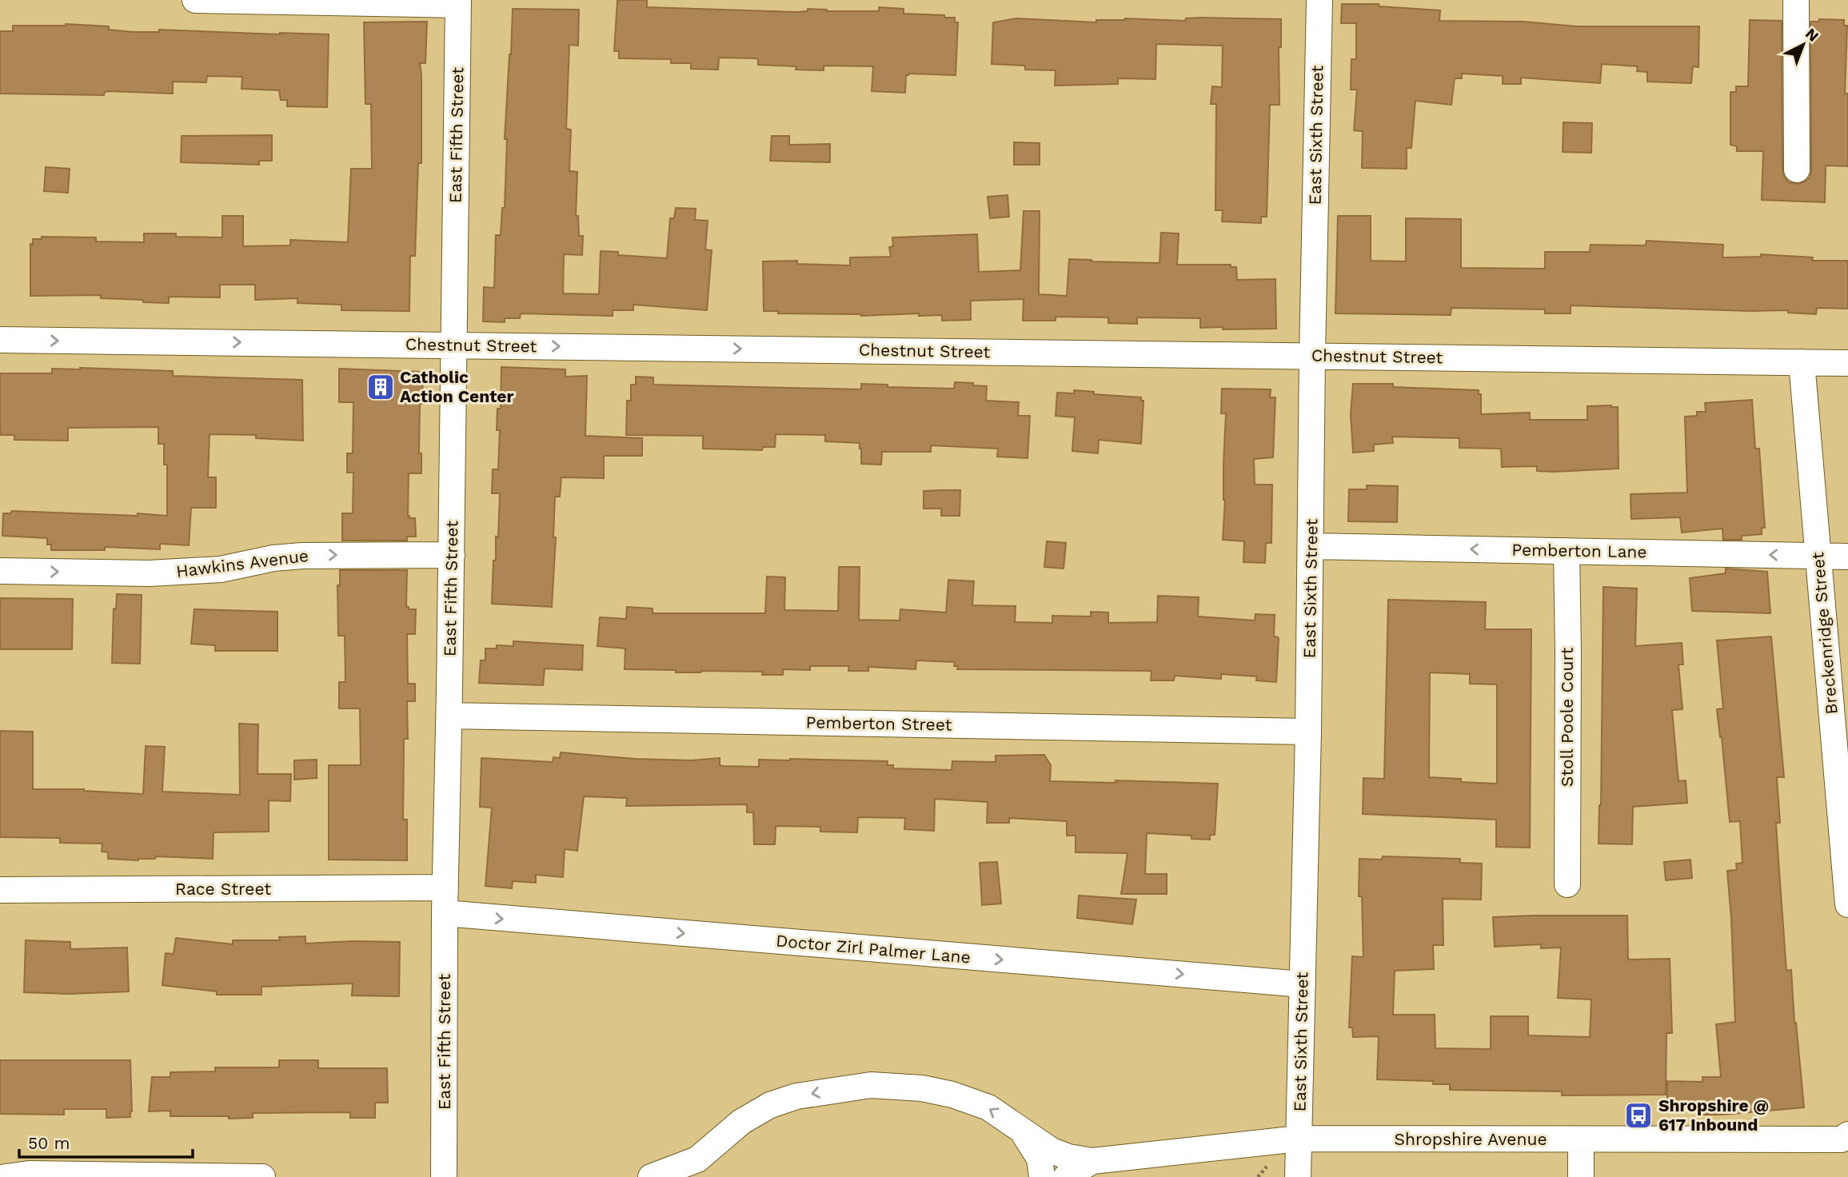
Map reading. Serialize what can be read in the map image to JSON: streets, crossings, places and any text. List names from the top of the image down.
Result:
{
  "streets": {
    "street": [
      "East Fifth Street",
      "East Sixth Street",
      "Chestnut Street",
      "Pemberton Lane",
      "Hawkins Avenue",
      "Breckenridge Street",
      "Stoll Poole Court",
      "Pemberton Street",
      "Race Street",
      "Doctor Zirl Palmer Lane",
      "Shropshire Avenue"
    ]
  },
  "crossings": [
    ["East Fifth Street", "Chestnut Street"],
    ["East Fifth Street", "Hawkins Avenue"],
    ["East Fifth Street", "Pemberton Street"],
    ["East Fifth Street", "Race Street"],
    ["East Fifth Street", "Doctor Zirl Palmer Lane"],
    ["East Sixth Street", "Chestnut Street"],
    ["East Sixth Street", "Pemberton Lane"],
    ["East Sixth Street", "Pemberton Street"],
    ["East Sixth Street", "Doctor Zirl Palmer Lane"],
    ["East Sixth Street", "Shropshire Avenue"],
    ["Chestnut Street", "Breckenridge Street"],
    ["Pemberton Lane", "Breckenridge Street"],
    ["Pemberton Lane", "Stoll Poole Court"]
  ],
  "one_way": [
    "Chestnut Street",
    "Pemberton Lane",
    "Hawkins Avenue",
    "Doctor Zirl Palmer Lane"
  ],
  "places": {
    "building": ["Catholic Action Center"],
    "bus stop": ["Shropshire @ 617 Inbound"]
  },
  "scale_bar": "50 m",
  "north": "top right"
}
